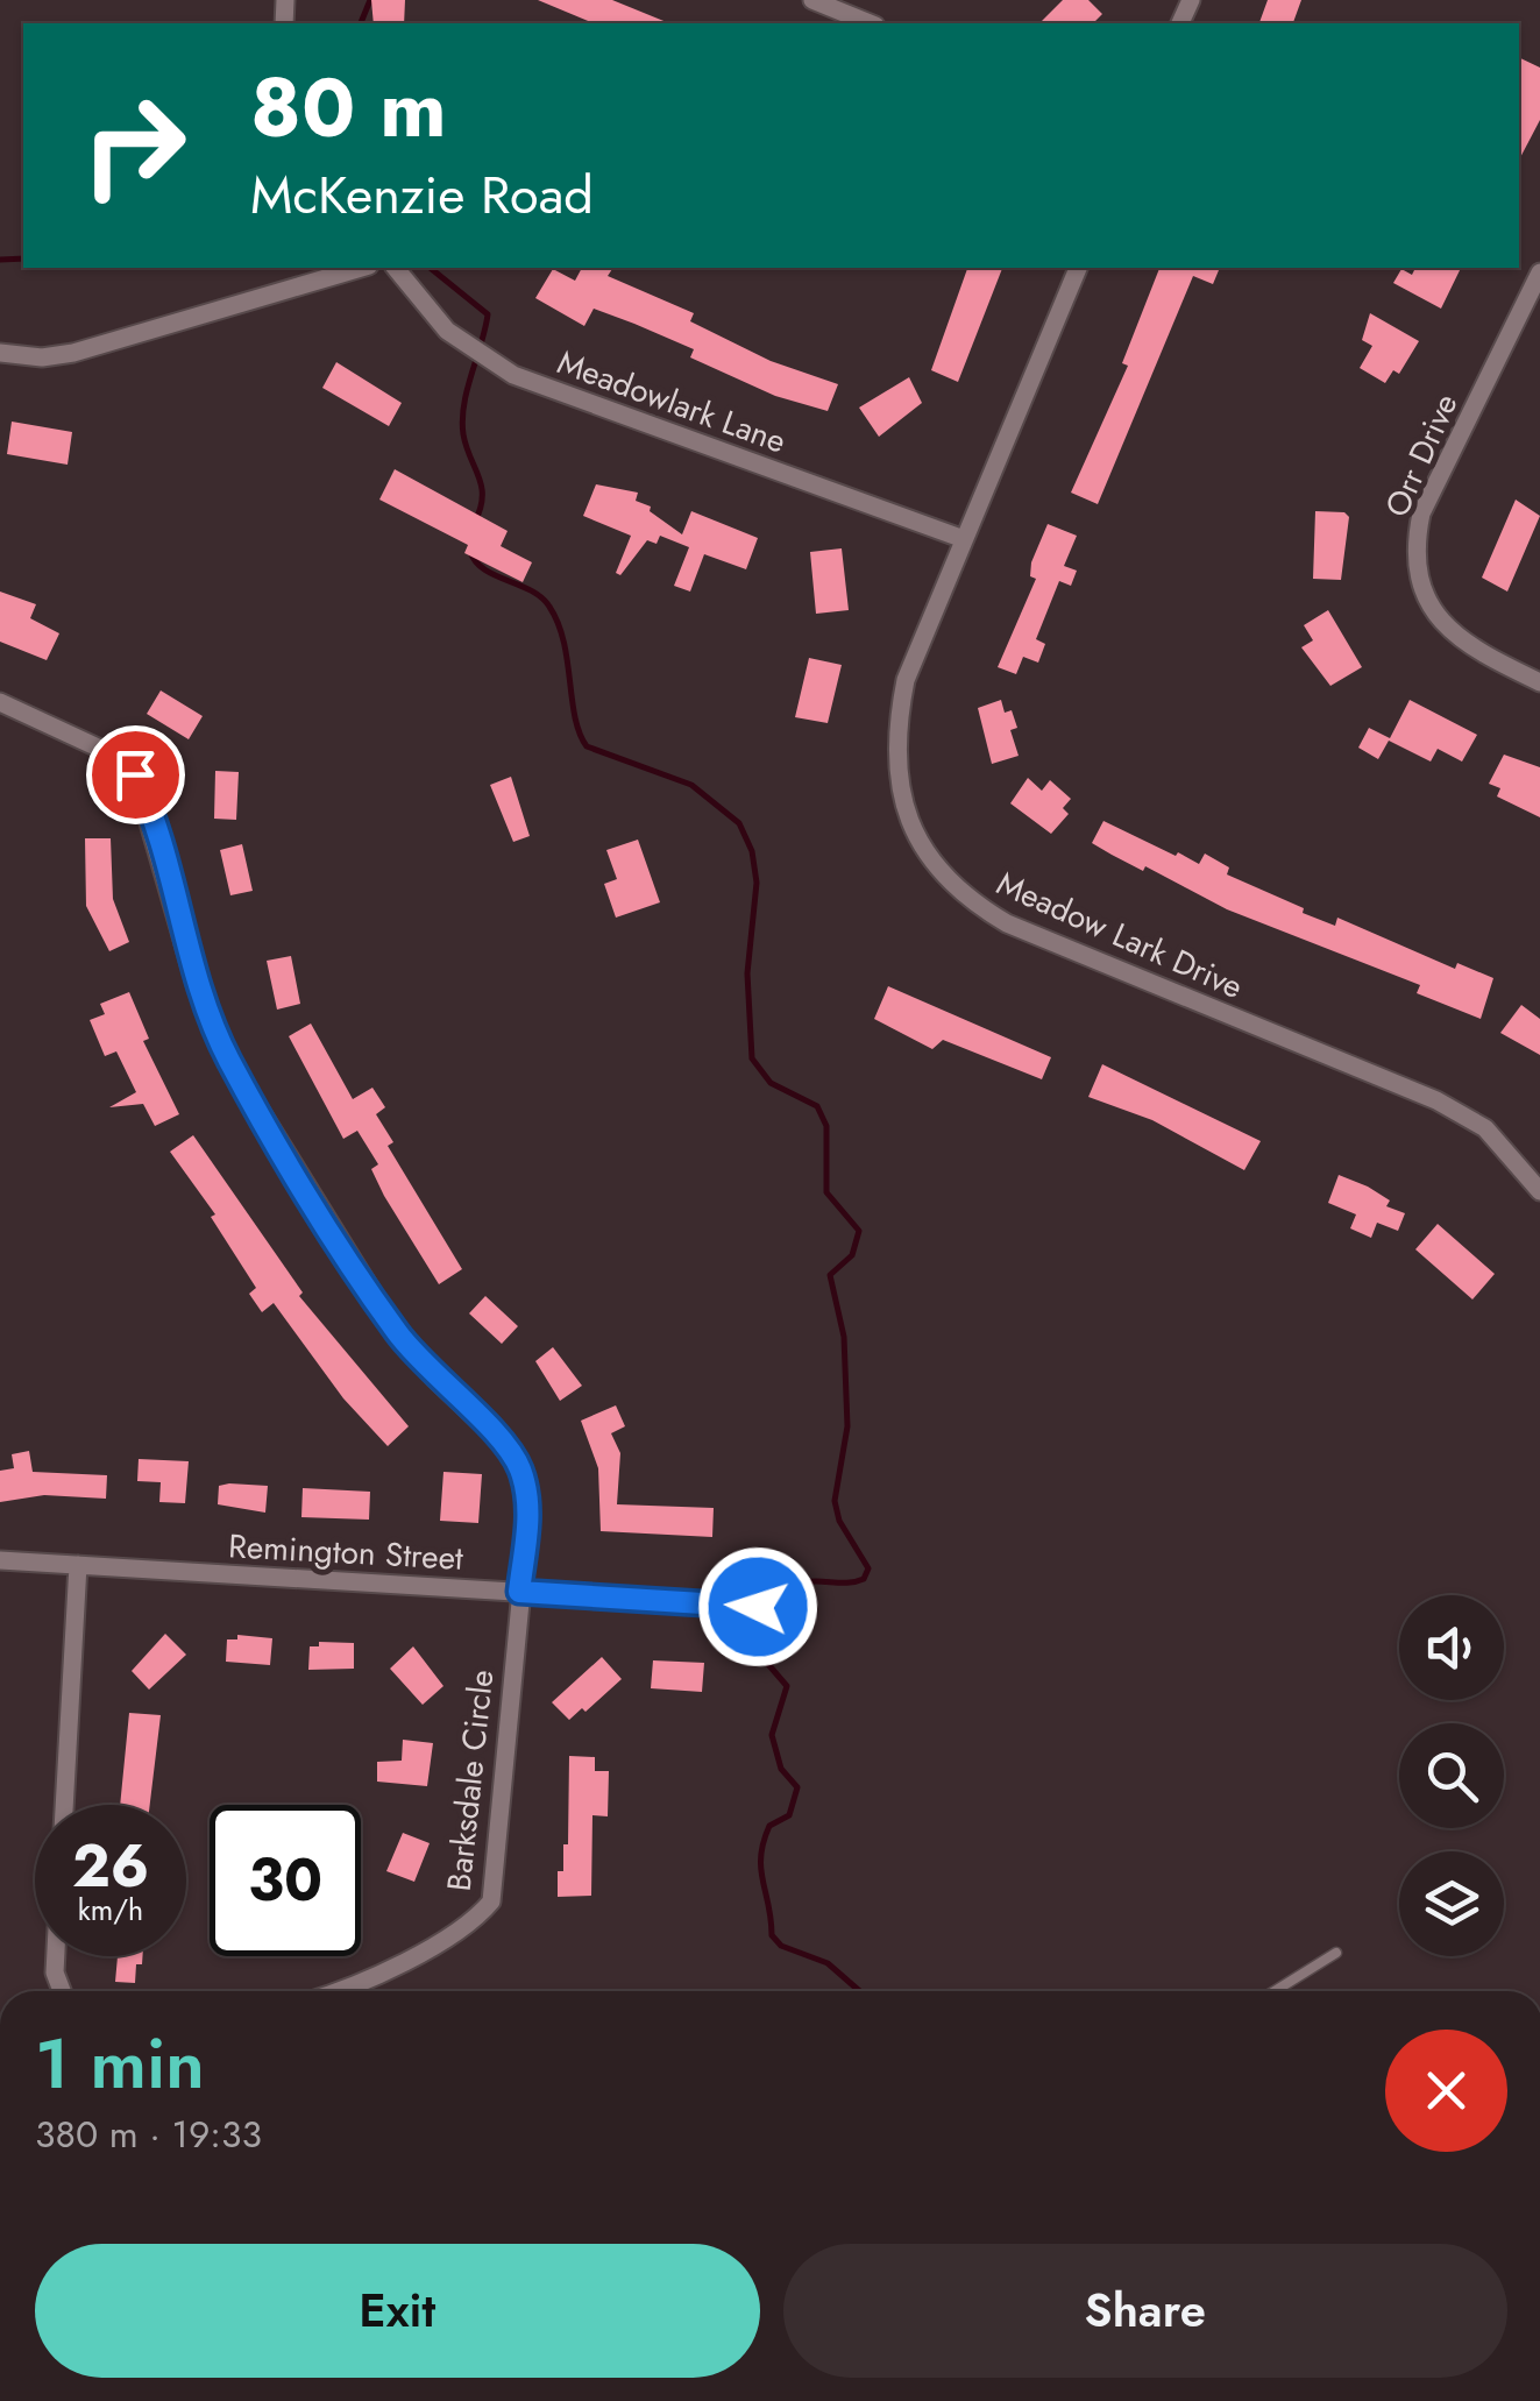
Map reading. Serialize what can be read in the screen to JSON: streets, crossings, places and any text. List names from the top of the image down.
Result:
{
  "streets": {
    "street": [
      "Meadowlark Lane",
      "Orr Drive",
      "Meadow Lark Drive",
      "Remington Street",
      "Barksdale Circle"
    ]
  },
  "crossings": [
    ["Meadowlark Lane", "Meadow Lark Drive"],
    ["Remington Street", "Barksdale Circle"]
  ],
  "page": {
    "turn": ["80 m", "McKenzie Road"],
    "speed": "26 km/h",
    "limit": "30",
    "heading": ["1 min", "380 m · 19:33"],
    "buttons": ["Exit", "Share"]
  }
}
